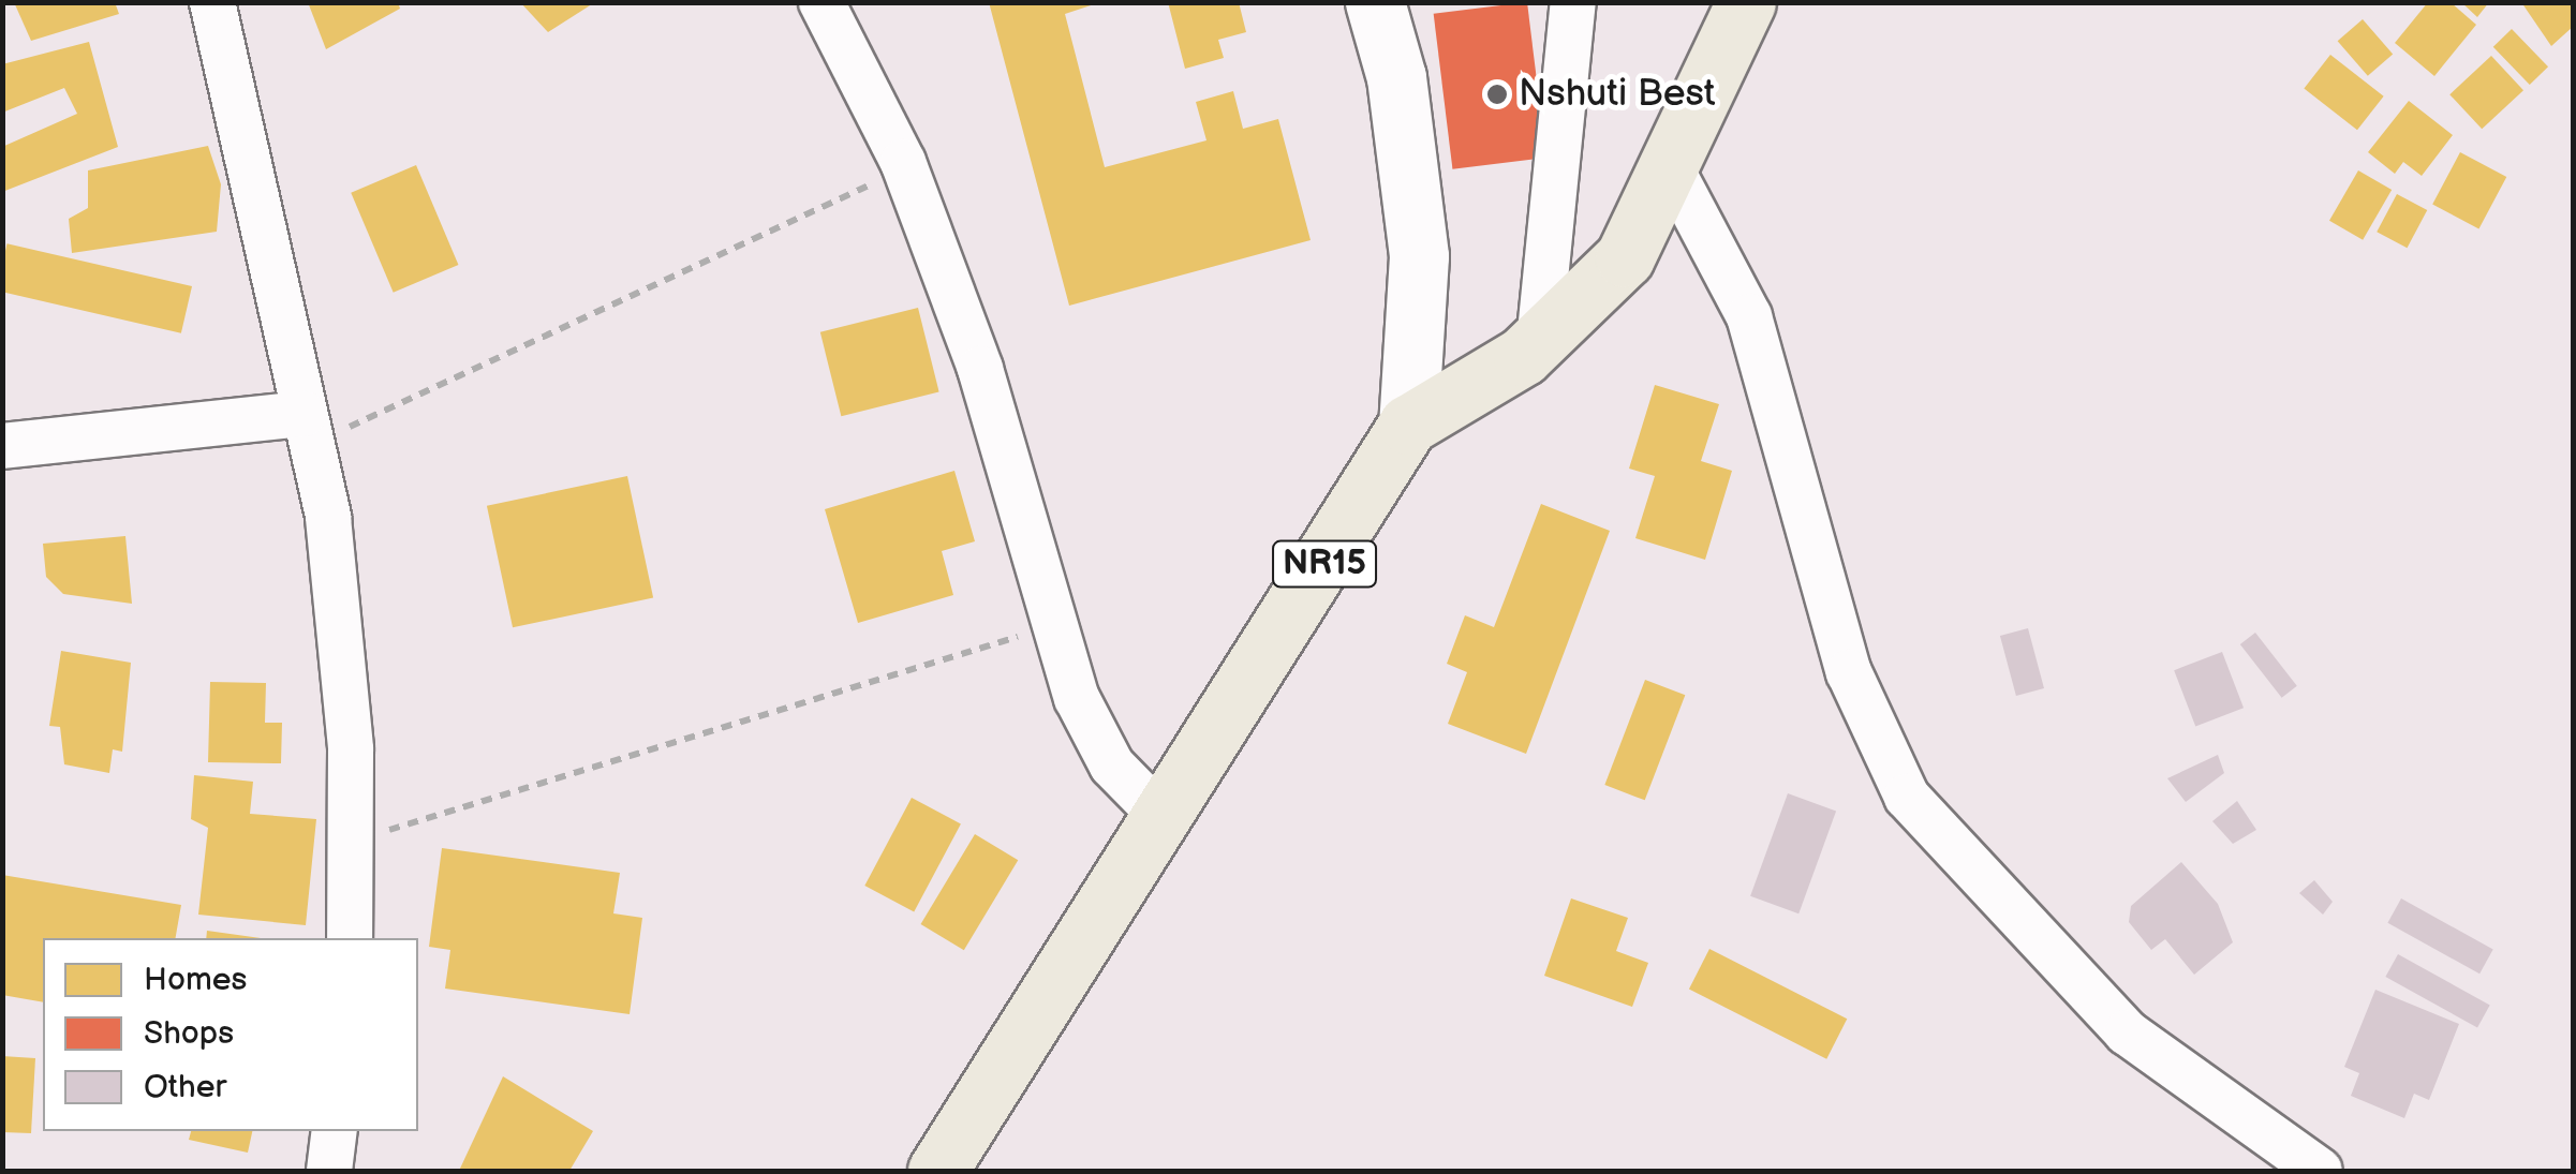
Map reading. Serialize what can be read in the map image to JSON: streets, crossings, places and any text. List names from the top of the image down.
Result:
{
  "streets": {
    "highway": ["NR15"]
  },
  "places": ["Nshuti Best"],
  "legend": ["Homes", "Shops", "Other"]
}
